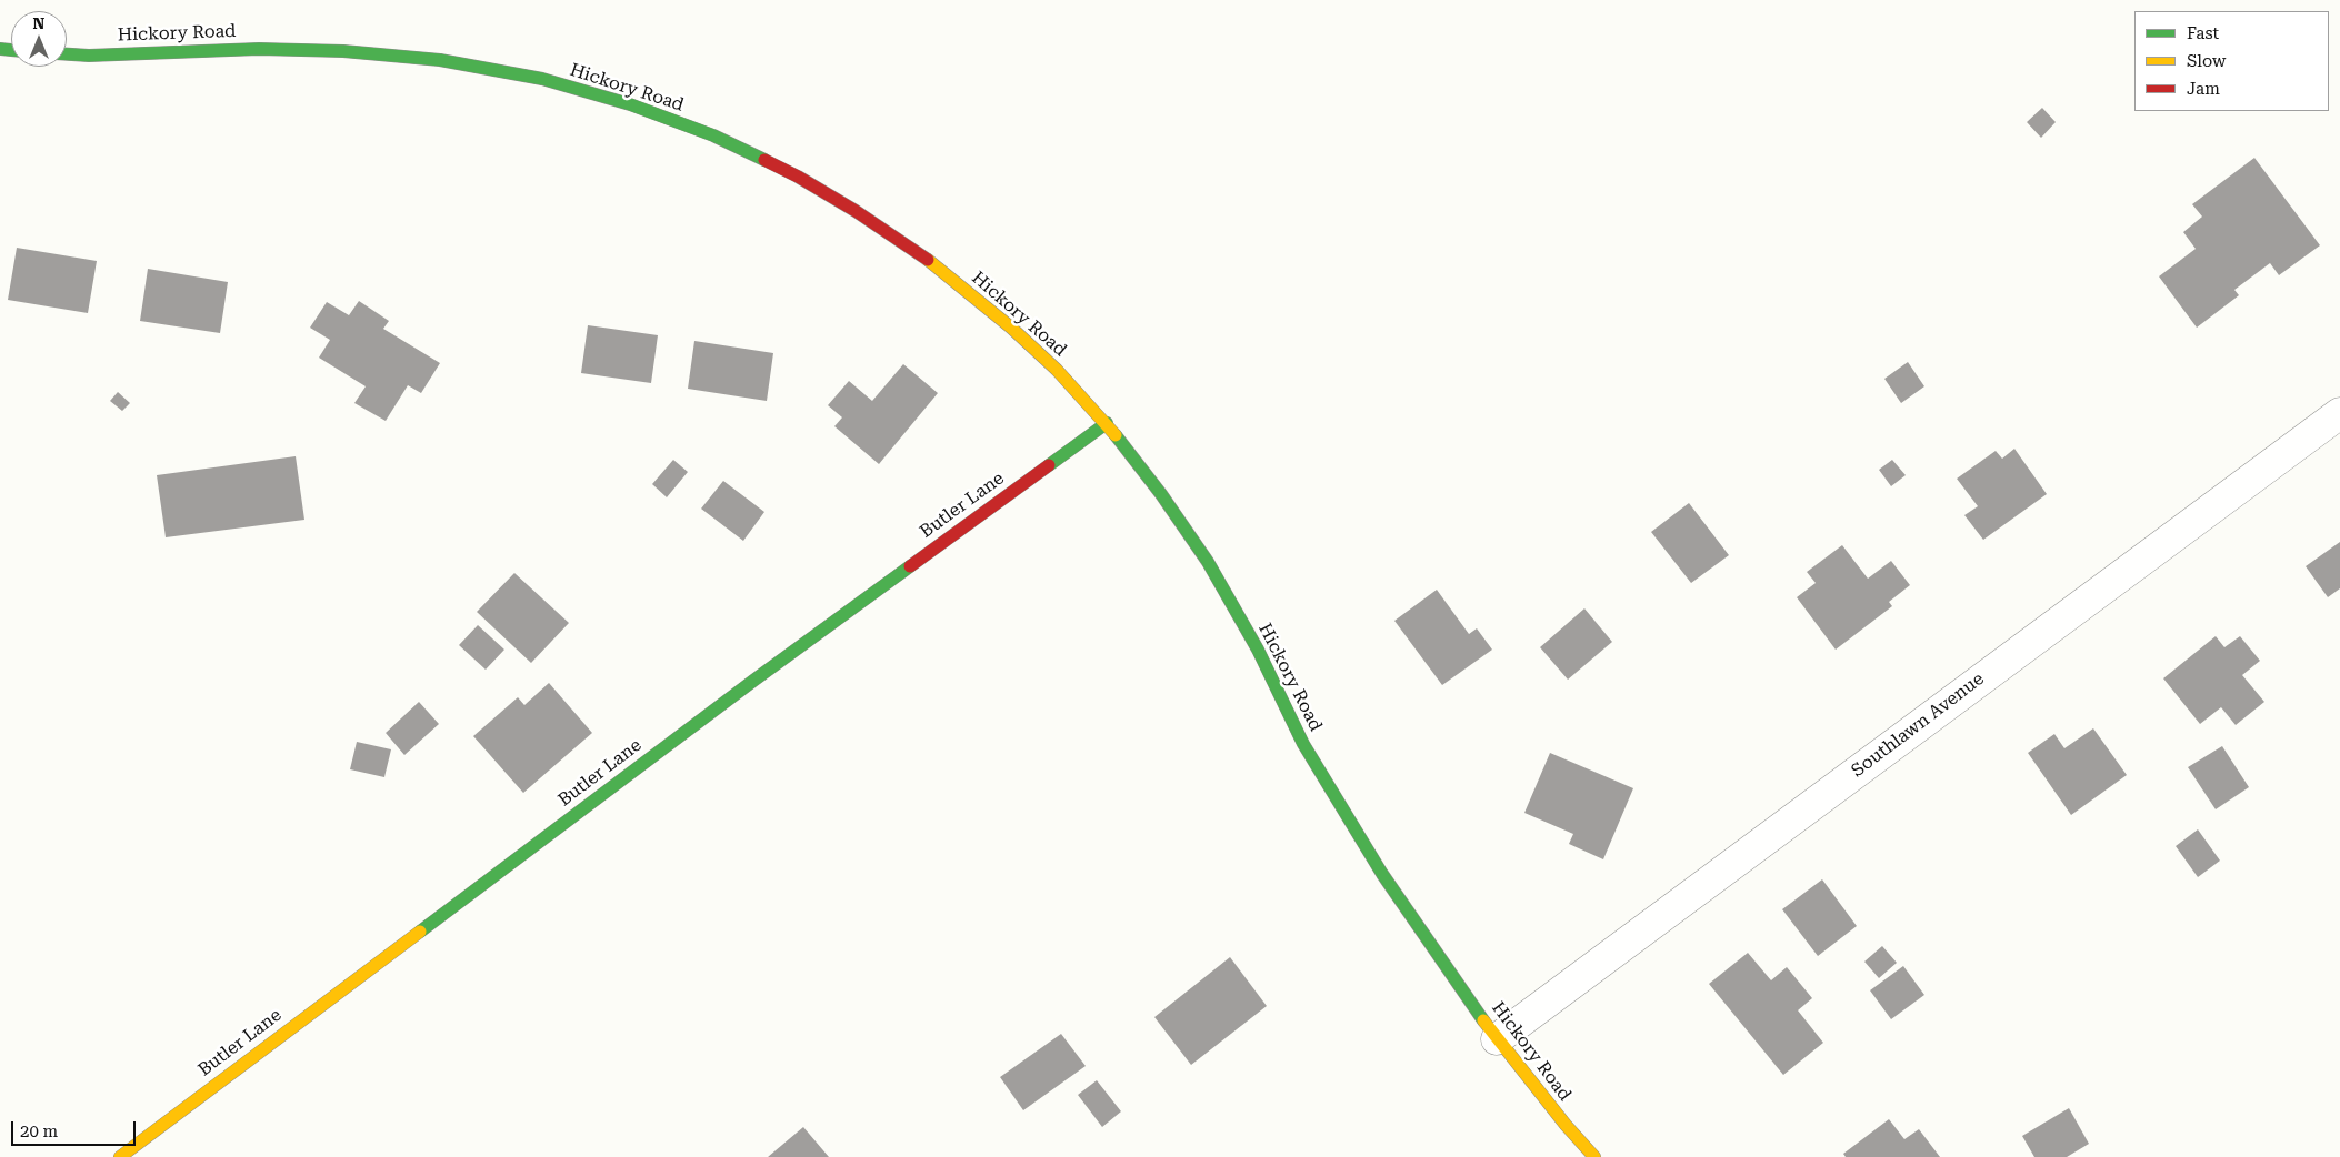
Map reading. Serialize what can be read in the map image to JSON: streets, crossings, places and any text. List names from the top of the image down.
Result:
{
  "streets": {
    "main road": ["Hickory Road", "Butler Lane"],
    "street": ["Southlawn Avenue"]
  },
  "crossings": [
    ["Hickory Road", "Butler Lane"],
    ["Hickory Road", "Southlawn Avenue"]
  ],
  "legend": ["Fast", "Slow", "Jam"],
  "scale_bar": "20 m",
  "north": "top"
}
